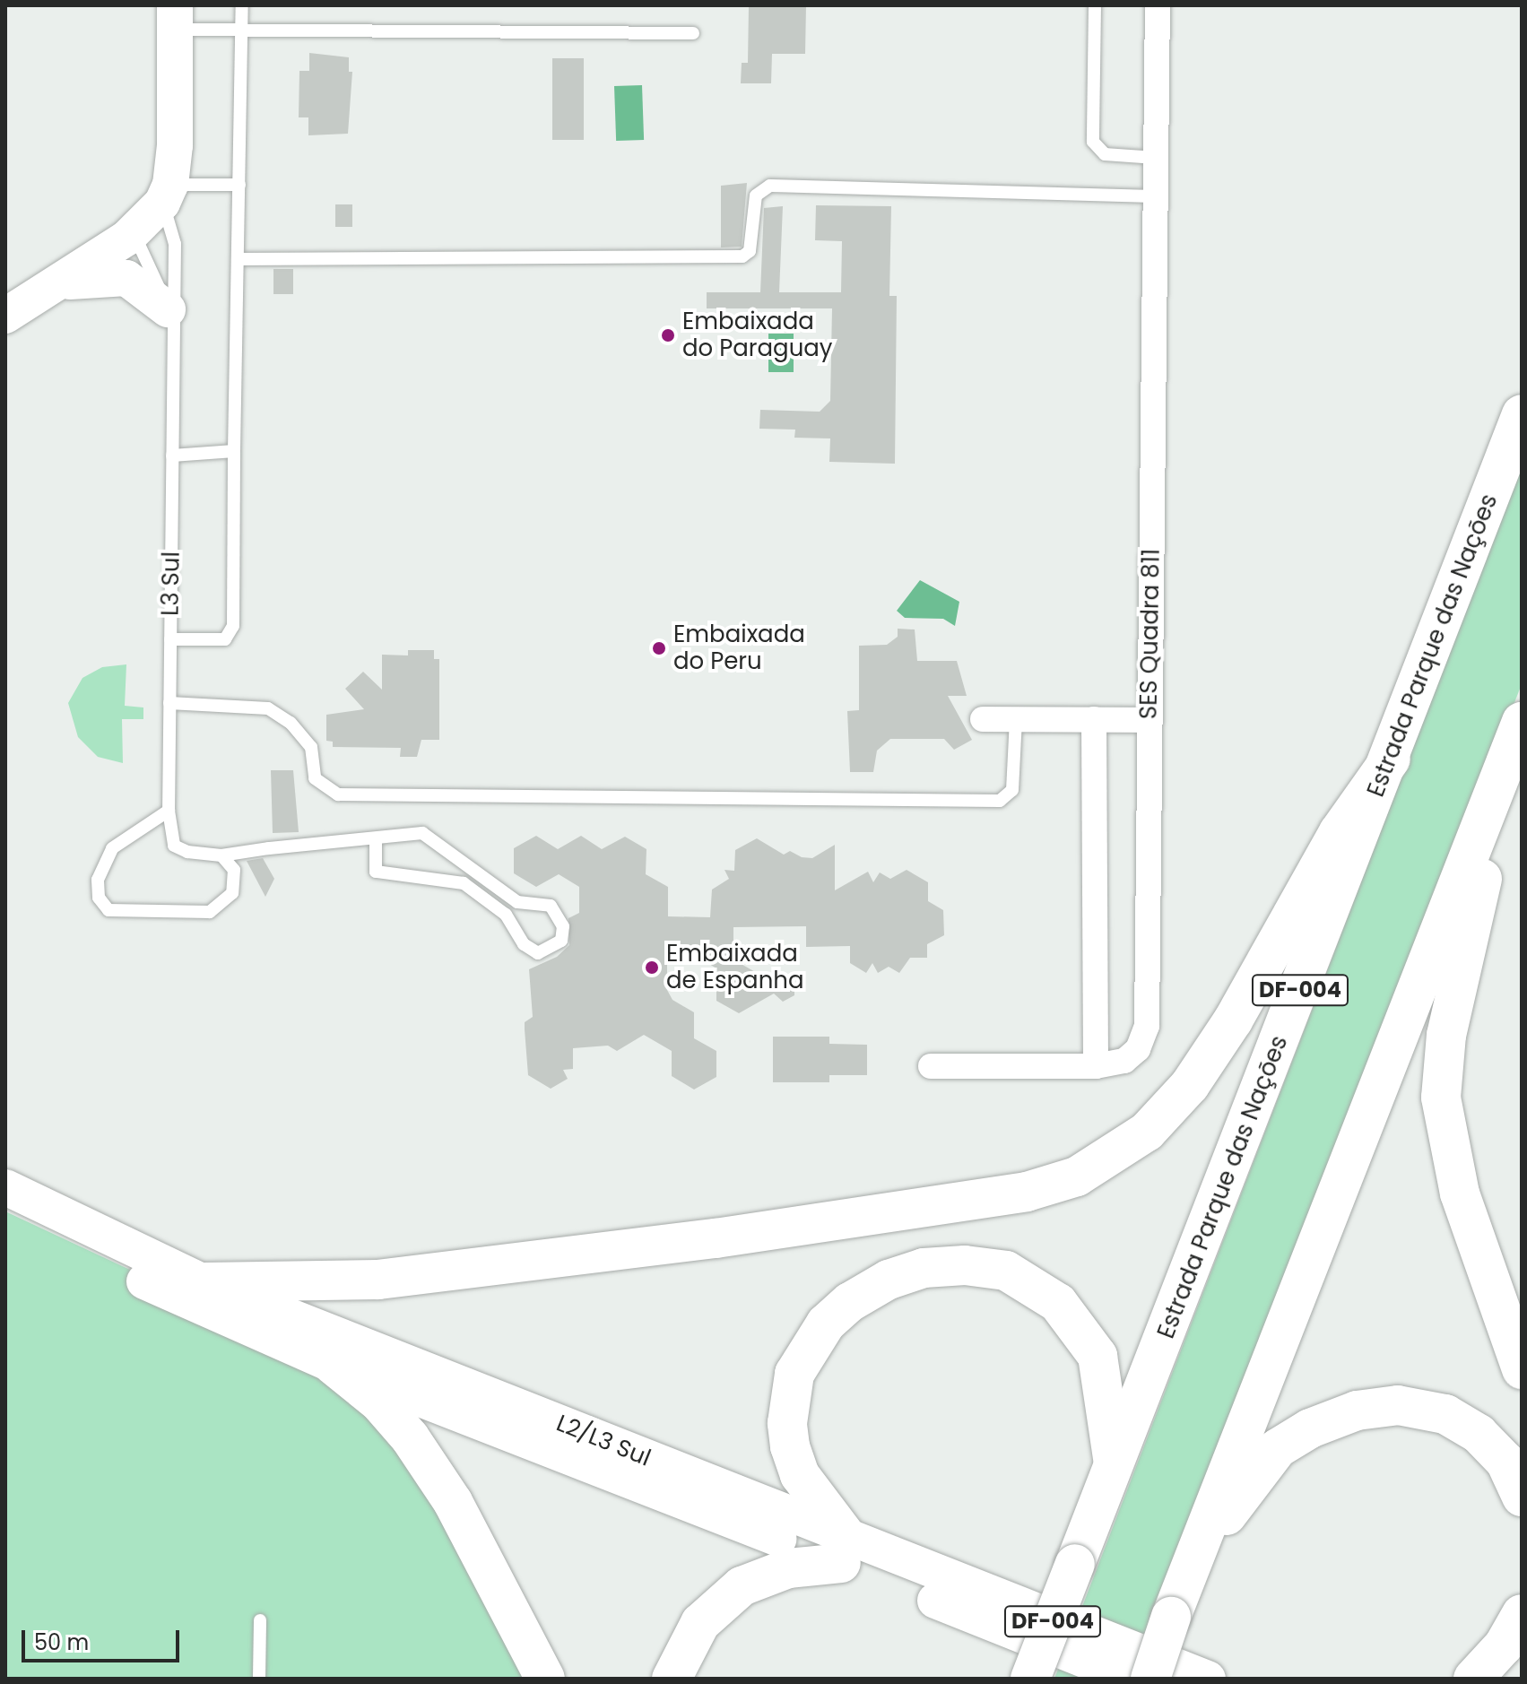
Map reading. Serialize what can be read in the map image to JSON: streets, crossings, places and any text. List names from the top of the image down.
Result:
{
  "streets": {
    "highway": ["Estrada Parque das Nações", "DF-004"],
    "main road": ["L3 Sul", "L2/L3 Sul"],
    "street": ["SES Quadra 811"]
  },
  "places": ["Embaixada do Paraguay", "Embaixada do Peru", "Embaixada de Espanha"],
  "scale_bar": "50 m"
}
